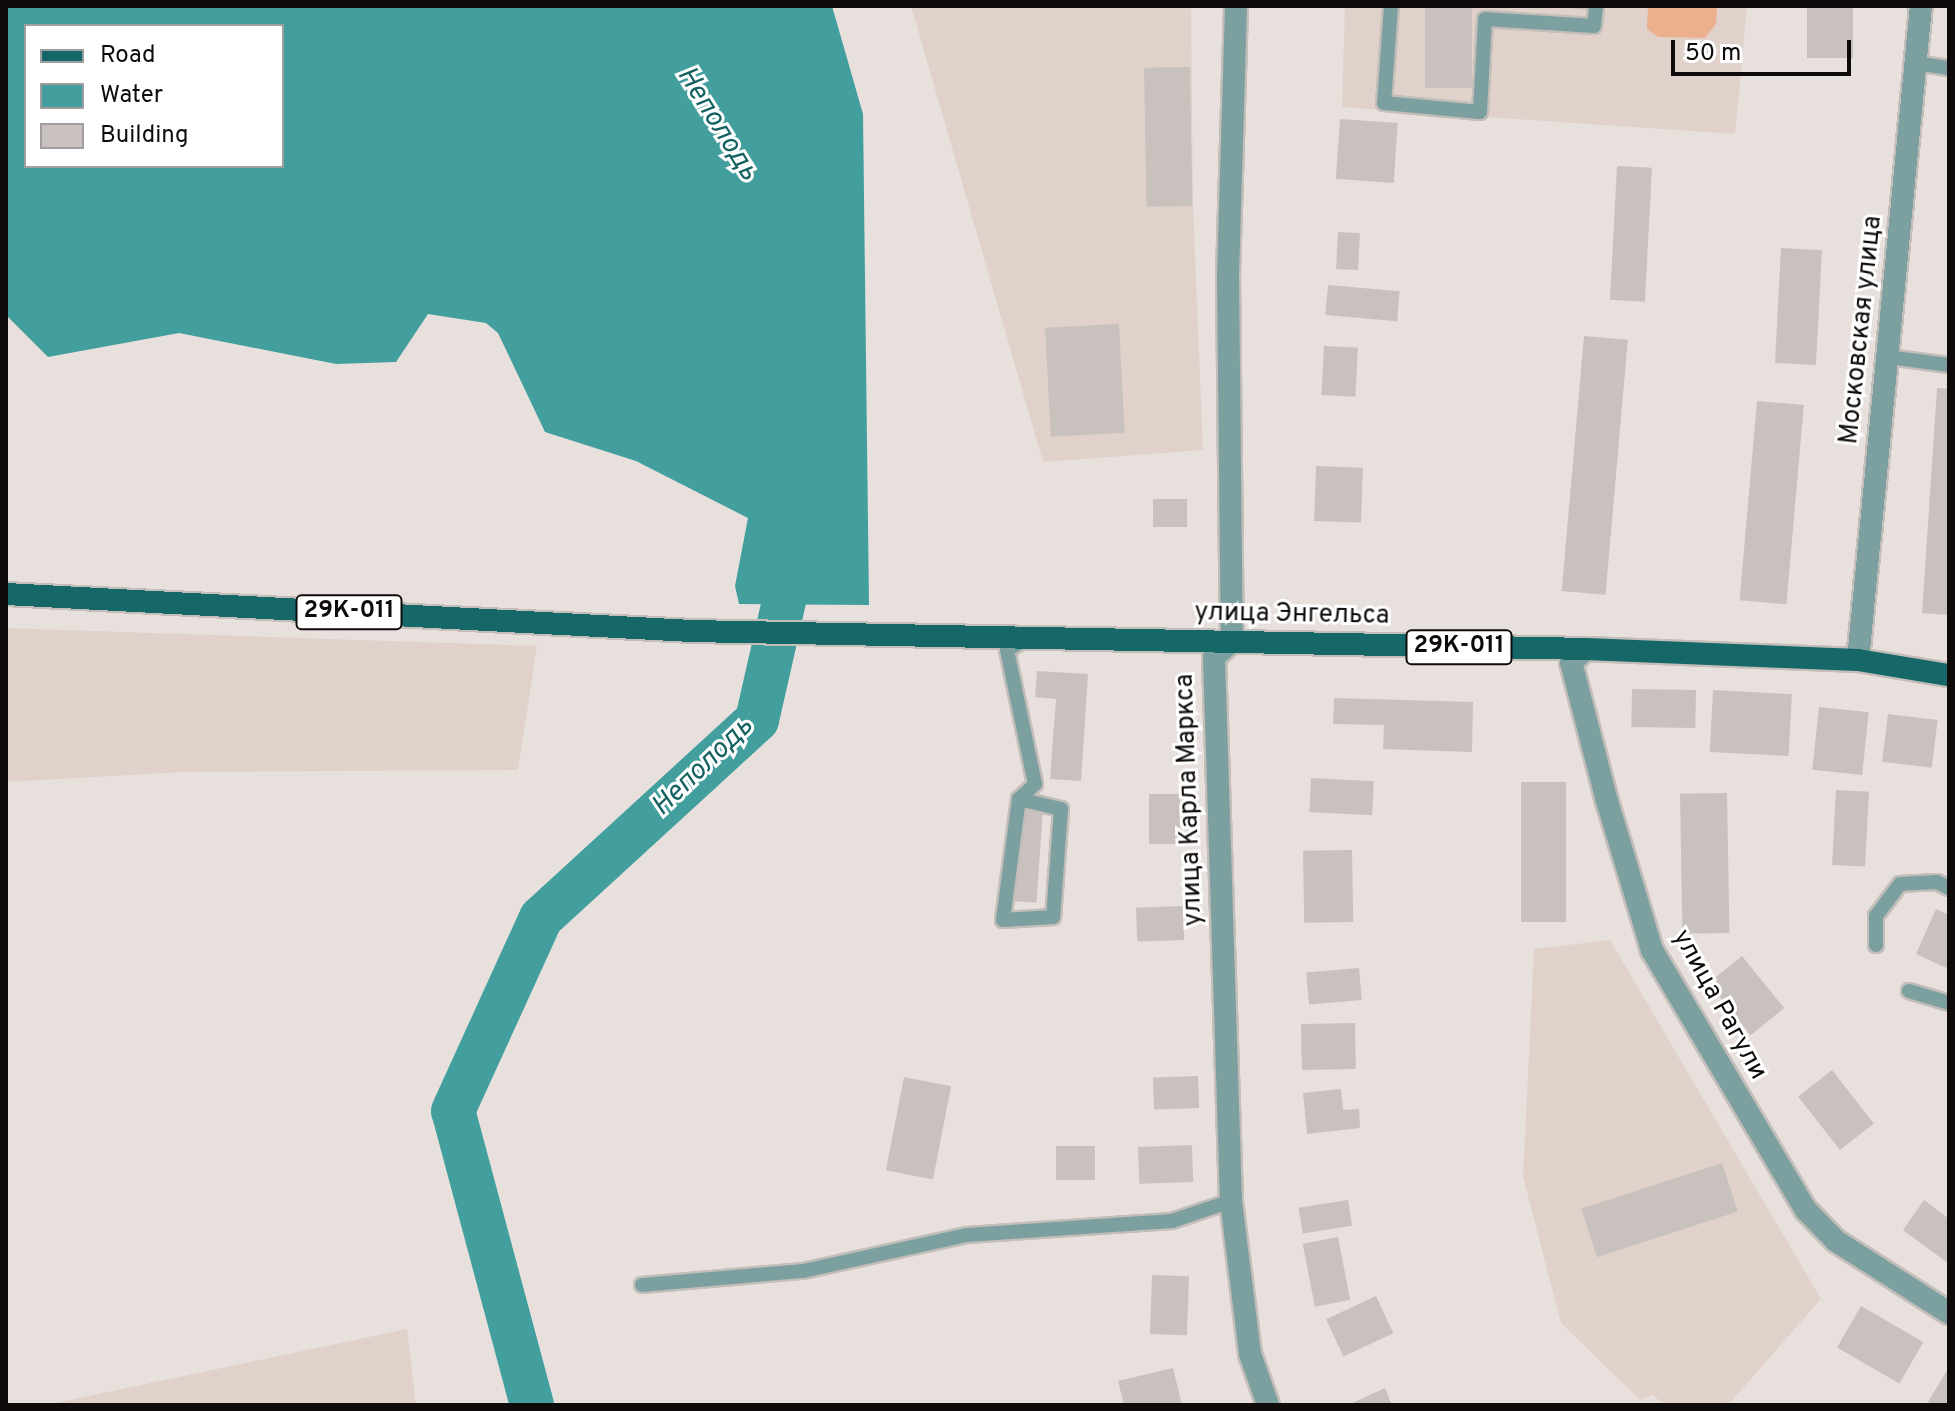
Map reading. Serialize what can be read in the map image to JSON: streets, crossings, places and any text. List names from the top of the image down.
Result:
{
  "streets": {
    "main road": ["29К-011", "улица Энгельса"],
    "street": ["Московская улица", "улица Карла Маркса", "улица Рагули"]
  },
  "crossings": [
    ["Московская улица", "улица Энгельса"],
    ["улица Энгельса", "улица Карла Маркса"],
    ["улица Энгельса", "улица Рагули"]
  ],
  "water": ["Неполодь"],
  "legend": ["Road", "Water", "Building"],
  "scale_bar": "50 m"
}
